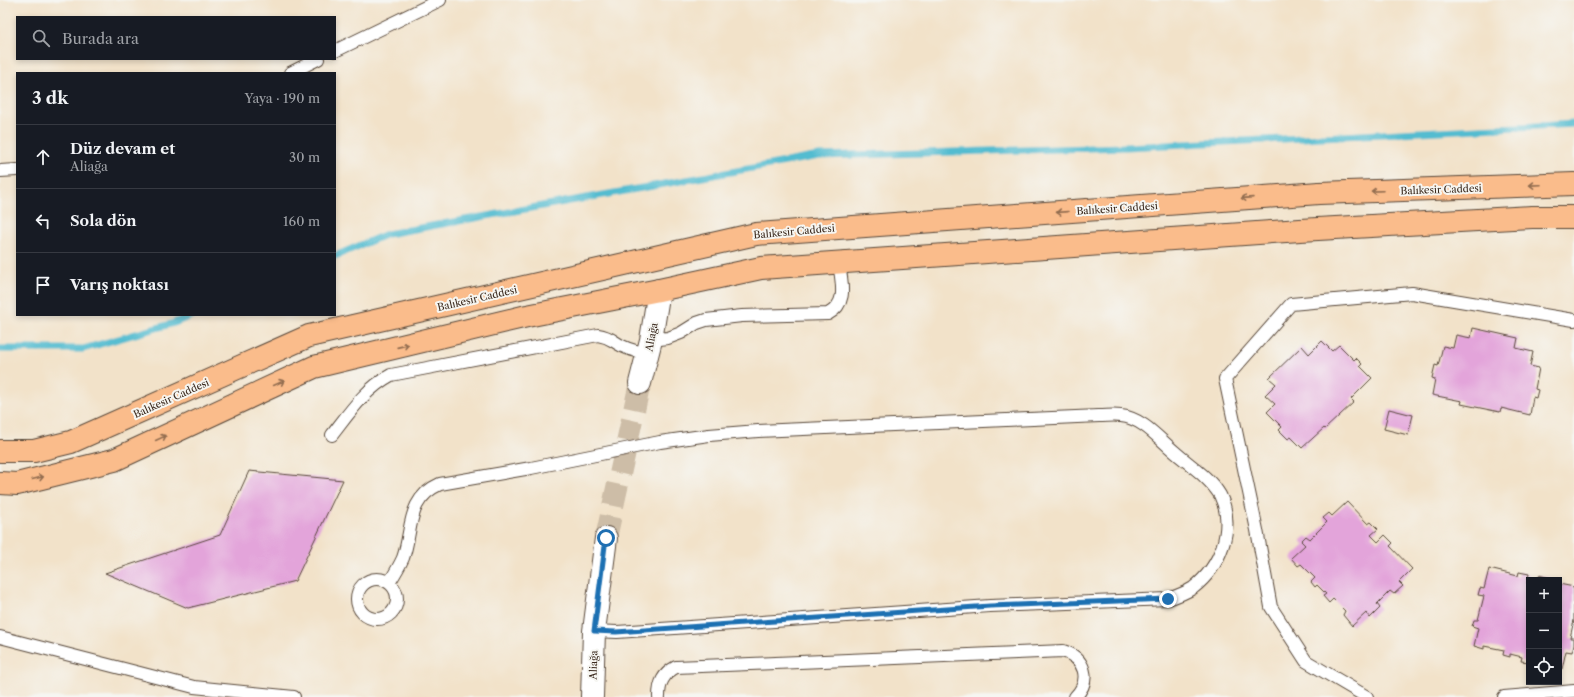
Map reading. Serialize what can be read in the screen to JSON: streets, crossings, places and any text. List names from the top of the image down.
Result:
{
  "streets": {
    "main road": ["Balıkesir Caddesi"],
    "street": ["Aliağa"]
  },
  "page": {
    "search": "Burada ara",
    "heading": ["3 dk", "Yaya · 190 m"],
    "list": [
      ["Düz devam et", "Aliağa", "30 m"],
      ["Sola dön", "160 m"],
      "Varış noktası"
    ],
    "map_buttons": ["+", "−"]
  }
}
